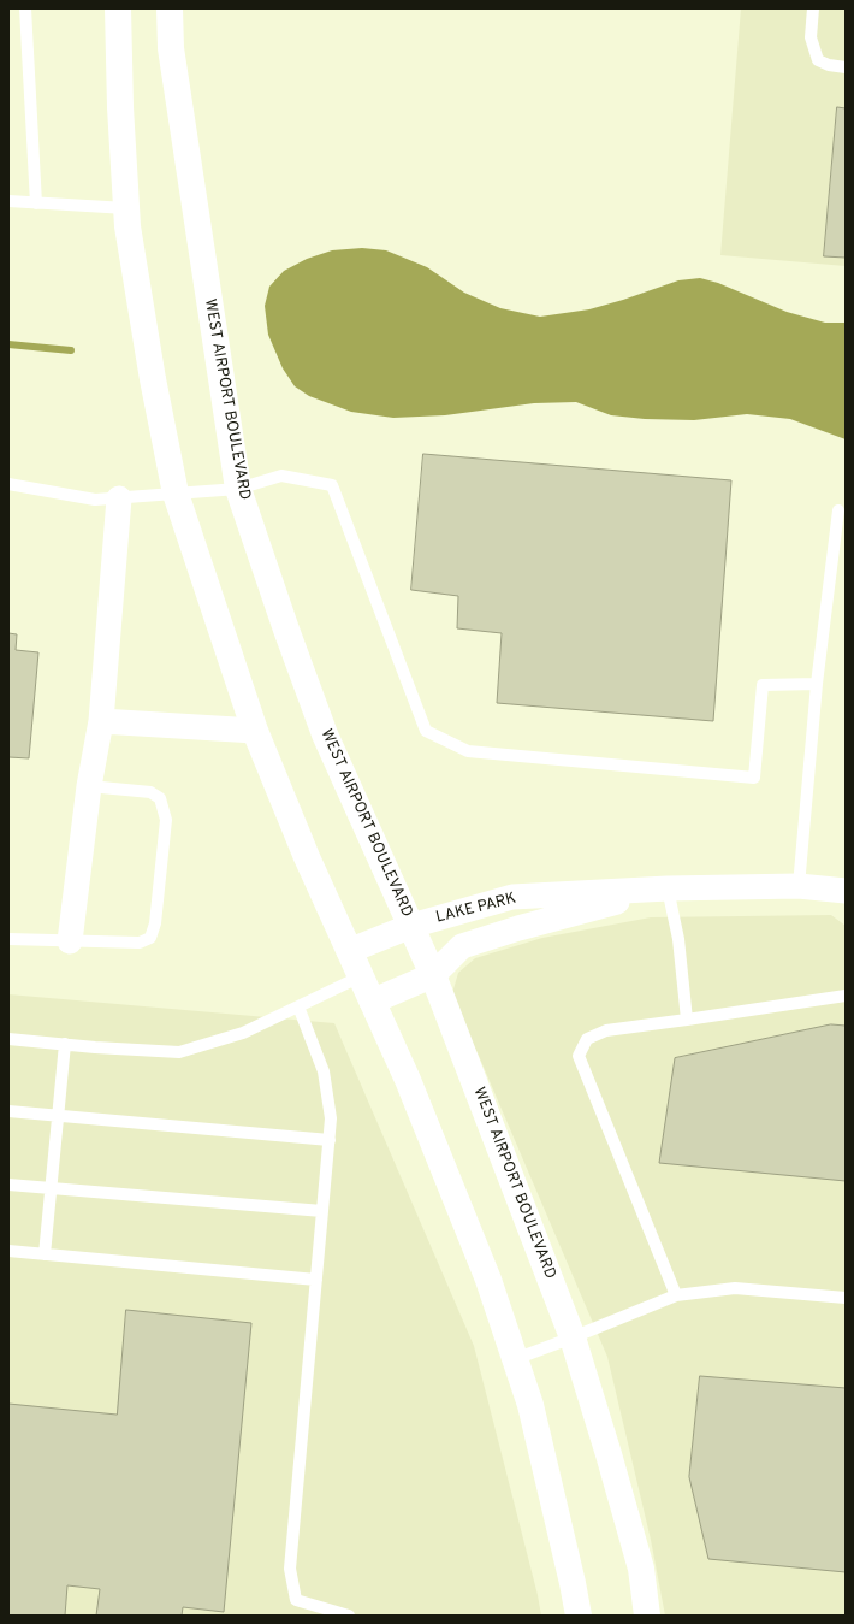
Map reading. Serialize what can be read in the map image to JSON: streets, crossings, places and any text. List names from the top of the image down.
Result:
{
  "streets": {
    "main road": ["WEST AIRPORT BOULEVARD"],
    "street": ["LAKE PARK"]
  },
  "crossings": [
    ["WEST AIRPORT BOULEVARD", "LAKE PARK"]
  ]
}
